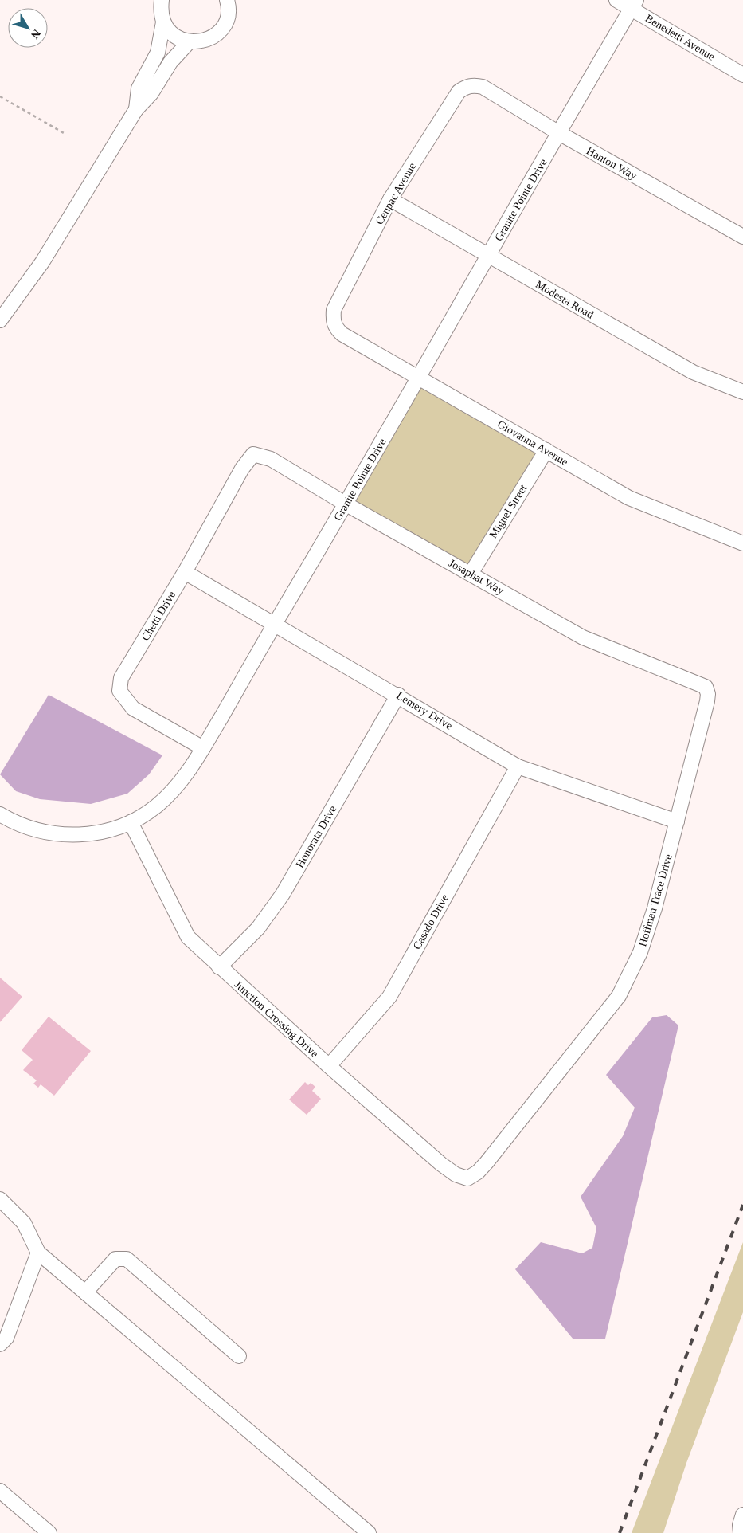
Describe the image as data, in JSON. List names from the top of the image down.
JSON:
{
  "streets": {
    "street": [
      "Benedetti Avenue",
      "Hanton Way",
      "Cenpac Avenue",
      "Granite Pointe Drive",
      "Modesta Road",
      "Giovanna Avenue",
      "Miguel Street",
      "Josaphat Way",
      "Chetti Drive",
      "Lemery Drive",
      "Honorata Drive",
      "Hoffman Trace Drive",
      "Casado Drive",
      "Junction Crossing Drive"
    ]
  },
  "crossings": [
    ["Benedetti Avenue", "Granite Pointe Drive"],
    ["Hanton Way", "Cenpac Avenue"],
    ["Hanton Way", "Granite Pointe Drive"],
    ["Cenpac Avenue", "Modesta Road"],
    ["Cenpac Avenue", "Giovanna Avenue"],
    ["Granite Pointe Drive", "Modesta Road"],
    ["Granite Pointe Drive", "Giovanna Avenue"],
    ["Granite Pointe Drive", "Josaphat Way"],
    ["Granite Pointe Drive", "Chetti Drive"],
    ["Granite Pointe Drive", "Lemery Drive"],
    ["Granite Pointe Drive", "Junction Crossing Drive"],
    ["Giovanna Avenue", "Miguel Street"],
    ["Miguel Street", "Josaphat Way"],
    ["Josaphat Way", "Chetti Drive"],
    ["Josaphat Way", "Hoffman Trace Drive"],
    ["Chetti Drive", "Lemery Drive"],
    ["Lemery Drive", "Honorata Drive"],
    ["Lemery Drive", "Hoffman Trace Drive"],
    ["Lemery Drive", "Casado Drive"],
    ["Honorata Drive", "Junction Crossing Drive"],
    ["Hoffman Trace Drive", "Junction Crossing Drive"],
    ["Casado Drive", "Junction Crossing Drive"]
  ],
  "north": "bottom right"
}
